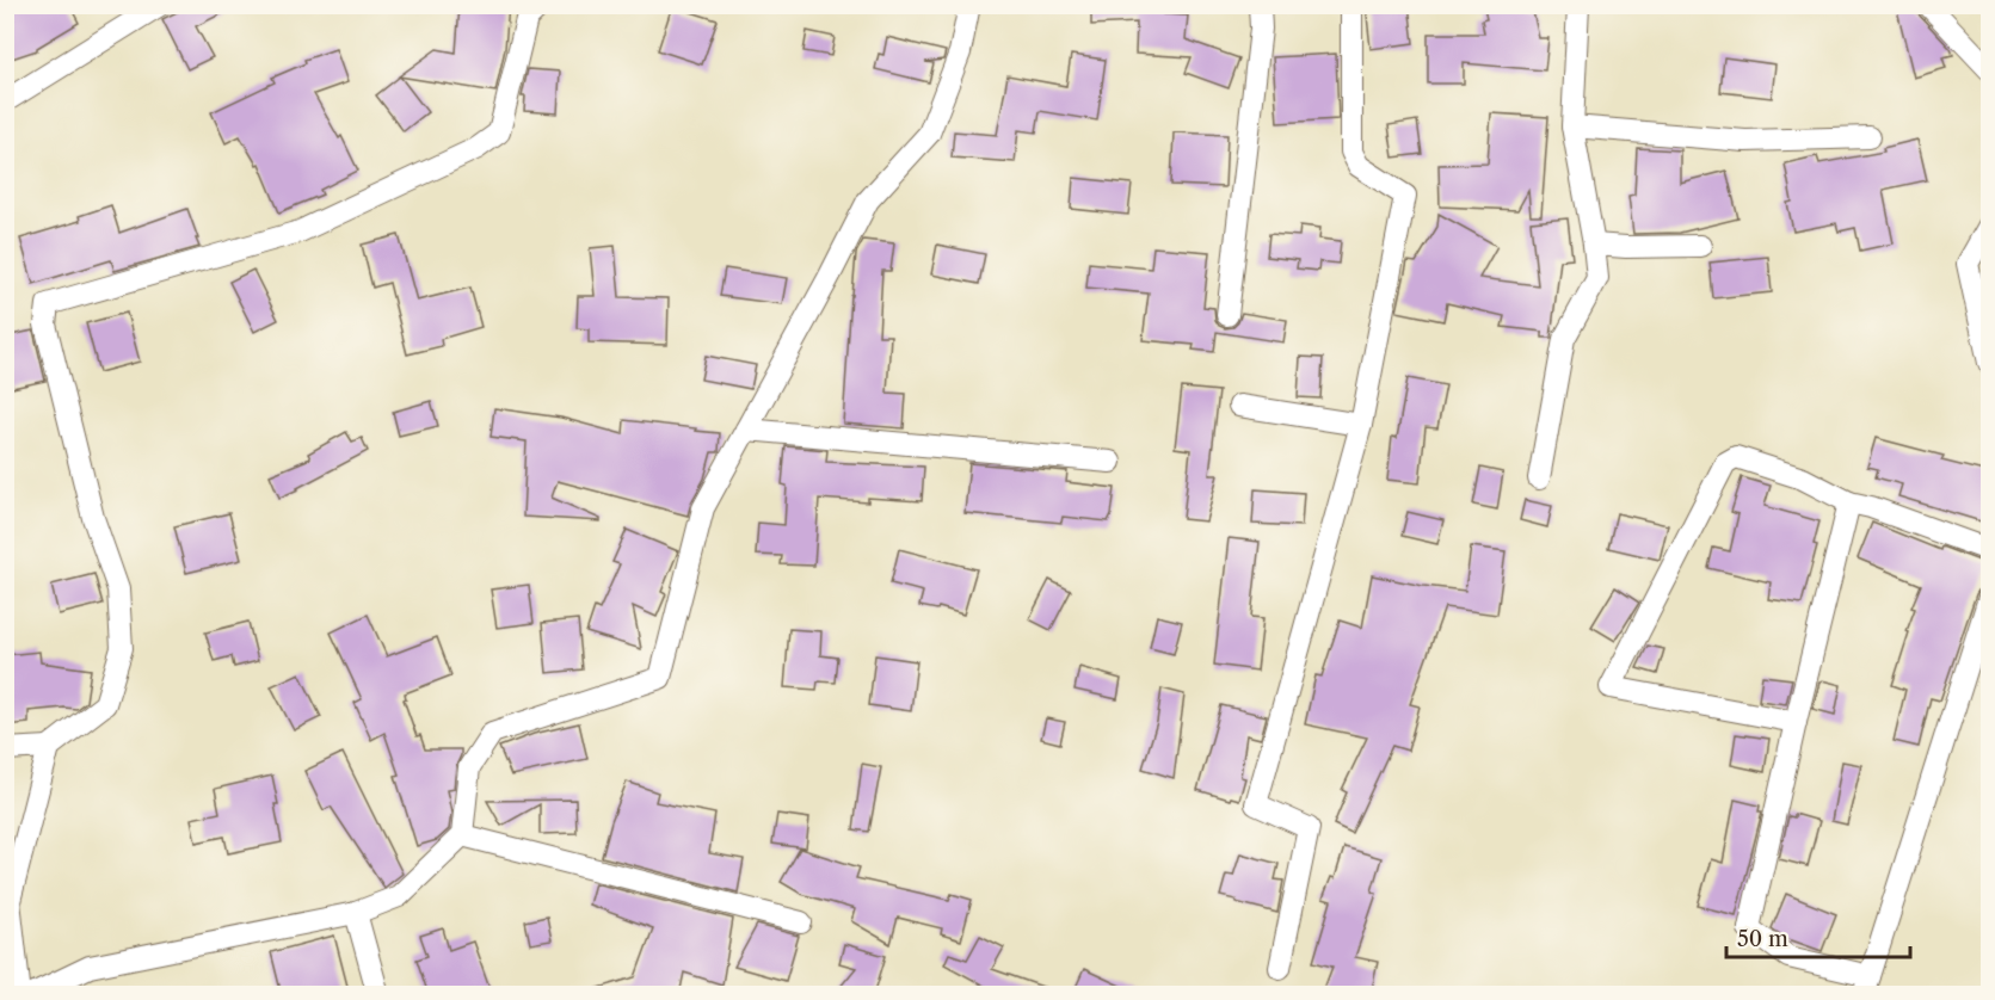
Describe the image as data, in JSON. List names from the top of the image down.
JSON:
{
  "scale_bar": "50 m"
}
